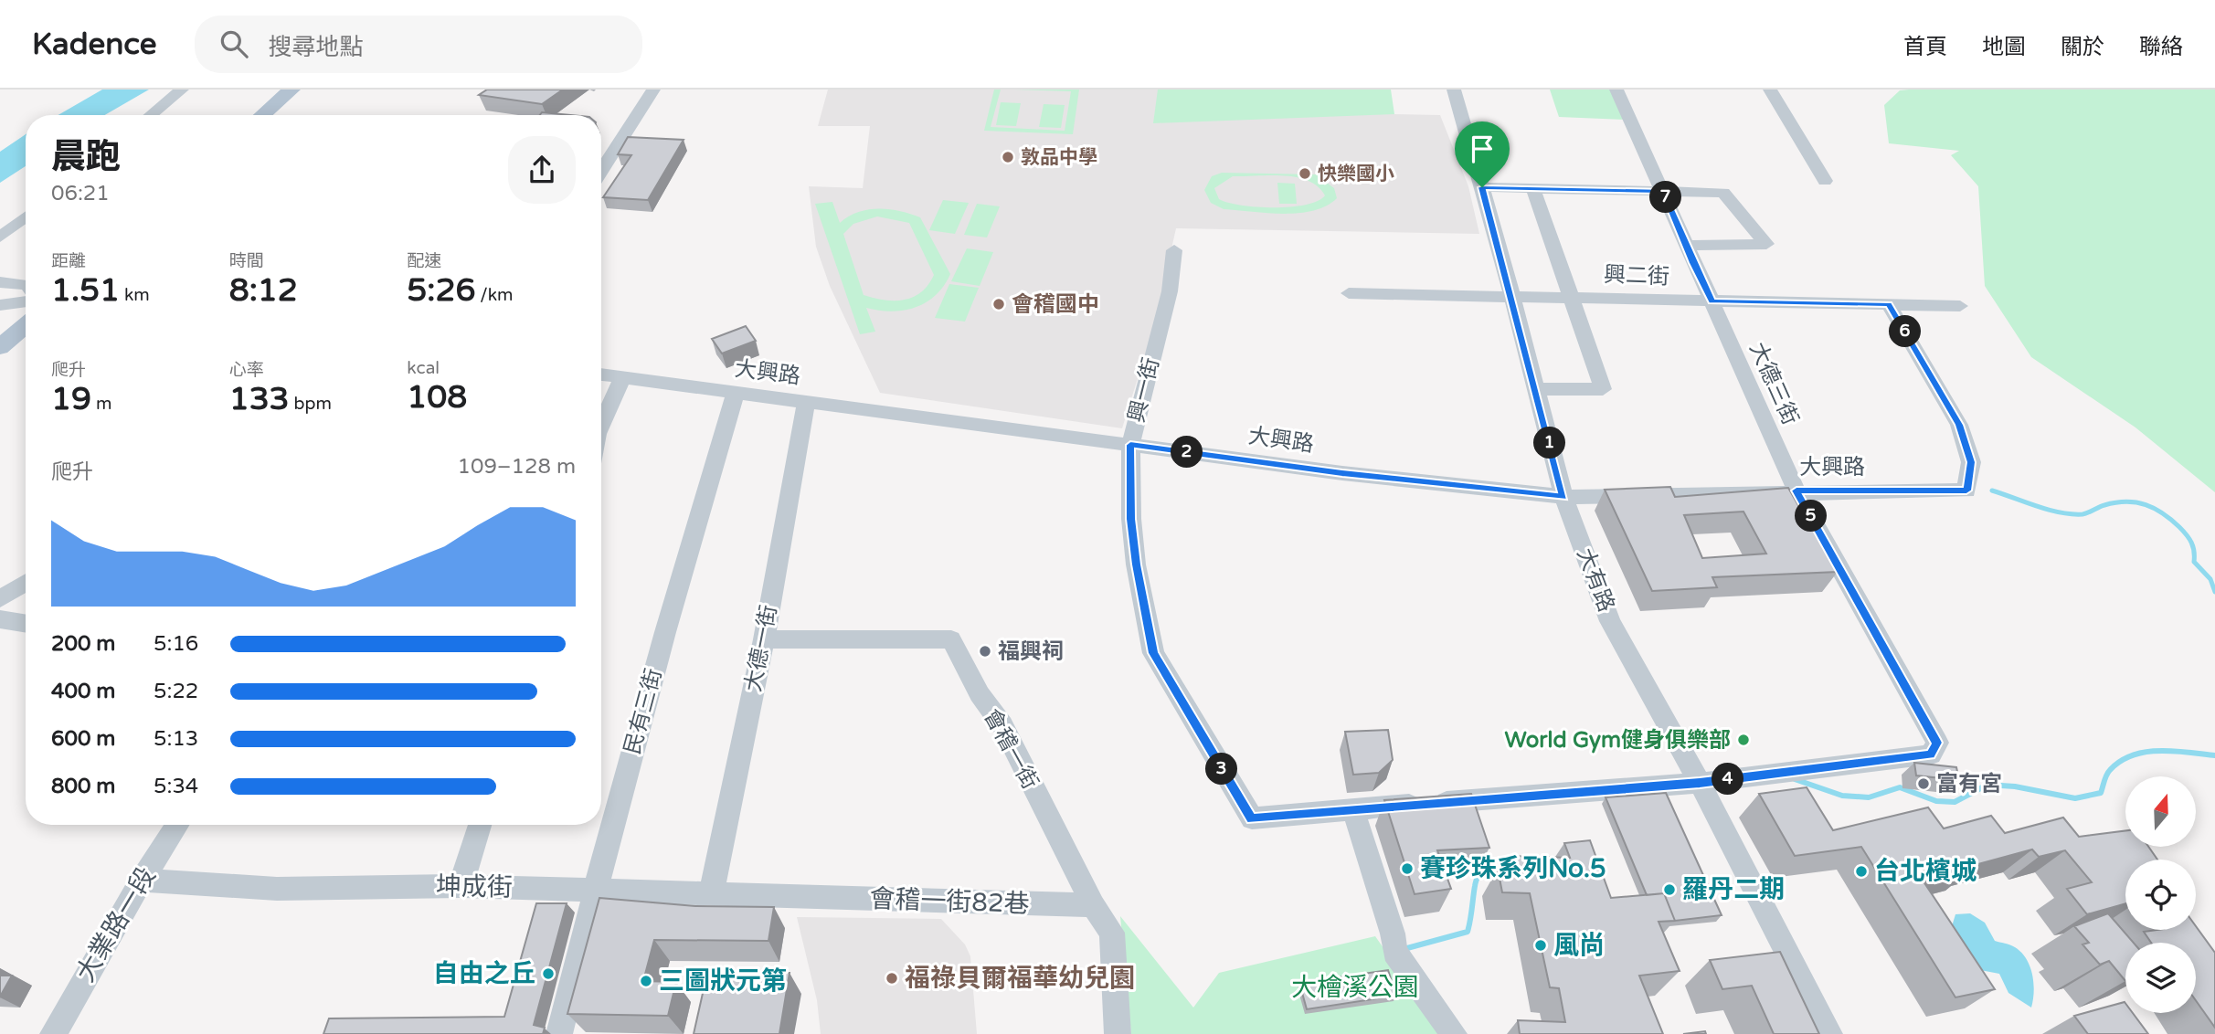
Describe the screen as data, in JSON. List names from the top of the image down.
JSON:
{
  "streets": {
    "street": [
      "興二街",
      "大興路",
      "大德三街",
      "興一街",
      "大有路",
      "大德一街",
      "民有三街",
      "會稽一街",
      "坤成街",
      "會稽一街82巷",
      "大業路一段"
    ]
  },
  "crossings": [
    ["興二街", "大興路"],
    ["興二街", "大德三街"],
    ["興二街", "大有路"],
    ["大興路", "大德三街"],
    ["大興路", "興一街"],
    ["大興路", "大有路"],
    ["大興路", "大德一街"],
    ["大興路", "民有三街"],
    ["大德三街", "興一街"],
    ["興一街", "大有路"],
    ["大德一街", "會稽一街"],
    ["大德一街", "坤成街"],
    ["民有三街", "坤成街"],
    ["會稽一街", "會稽一街82巷"],
    ["坤成街", "會稽一街82巷"],
    ["坤成街", "大業路一段"]
  ],
  "parks": ["大檜溪公園"],
  "places": [
    "敦品中學",
    "快樂國小",
    "會稽國中",
    "福興祠",
    "World Gym健身俱樂部",
    "富有宮",
    "賽珍珠系列No.5",
    "台北檳城",
    "羅丹二期",
    "風尚",
    "自由之丘",
    "福祿貝爾福華幼兒園",
    "三圖狀元第"
  ],
  "north": "top",
  "page": {
    "header": "Kadence",
    "search": "搜尋地點",
    "nav": [
      "首頁",
      "地圖",
      "關於",
      "聯絡"
    ],
    "heading": ["晨跑", "06:21"],
    "pins": [
      "7",
      "6",
      "1",
      "2",
      "5",
      "3",
      "4"
    ],
    "stats": [
      ["距離", "1.51 km"],
      ["時間", "8:12"],
      ["配速", "5:26 /km"],
      ["爬升", "19 m"],
      ["心率", "133 bpm"],
      ["kcal", "108"]
    ],
    "chart": ["爬升", "109–128 m"],
    "list": [
      {
        "name": "200 m",
        "note": "5:16"
      },
      {
        "name": "400 m",
        "note": "5:22"
      },
      {
        "name": "600 m",
        "note": "5:13"
      },
      {
        "name": "800 m",
        "note": "5:34"
      }
    ]
  }
}
